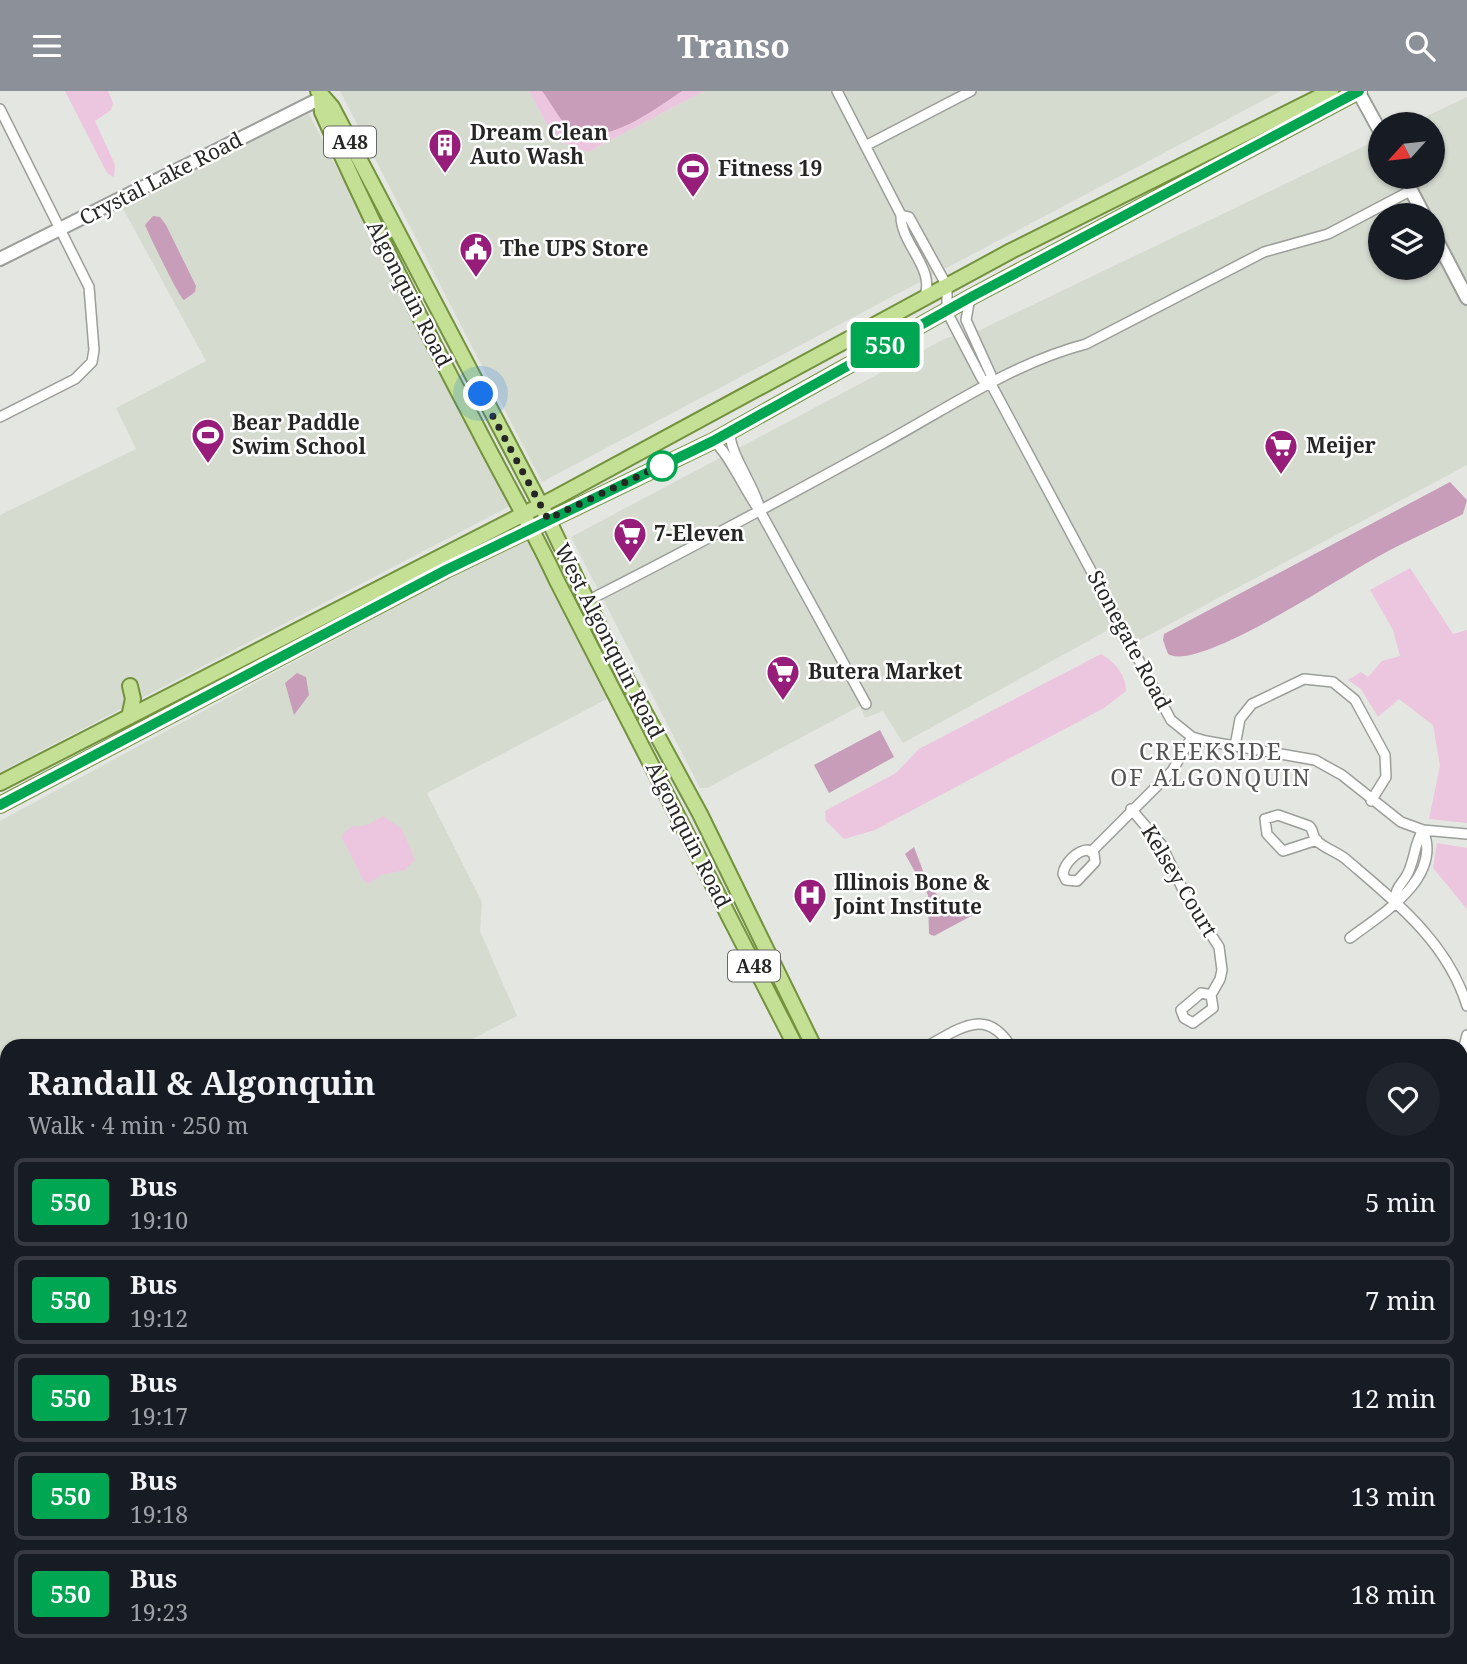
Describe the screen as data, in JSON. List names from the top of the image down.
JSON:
{
  "streets": {
    "main road": ["A48", "Algonquin Road", "West Algonquin Road"],
    "street": ["Crystal Lake Road", "Stonegate Road", "Kelsey Court"]
  },
  "crossings": [
    ["Crystal Lake Road", "Algonquin Road"],
    ["Crystal Lake Road", "West Algonquin Road"],
    ["Algonquin Road", "West Algonquin Road"]
  ],
  "districts": ["CREEKSIDE OF ALGONQUIN"],
  "places": {
    "building": ["Dream Clean Auto Wash"],
    "sports": ["Fitness 19", "Bear Paddle Swim School"],
    "public building": ["The UPS Store"],
    "supermarket": ["Meijer", "7-Eleven", "Butera Market"],
    "hospital": ["Illinois Bone & Joint Institute"]
  },
  "lines": ["bus line 550"],
  "north": "bottom left",
  "page": {
    "header": "Transo",
    "on_map": "550",
    "heading": ["Randall & Algonquin", "Walk · 4 min · 250 m"],
    "list": [
      {
        "mark": "550",
        "name": "Bus",
        "note": "19:10",
        "value": "5 min"
      },
      {
        "mark": "550",
        "name": "Bus",
        "note": "19:12",
        "value": "7 min"
      },
      {
        "mark": "550",
        "name": "Bus",
        "note": "19:17",
        "value": "12 min"
      },
      {
        "mark": "550",
        "name": "Bus",
        "note": "19:18",
        "value": "13 min"
      },
      {
        "mark": "550",
        "name": "Bus",
        "note": "19:23",
        "value": "18 min"
      }
    ]
  }
}
